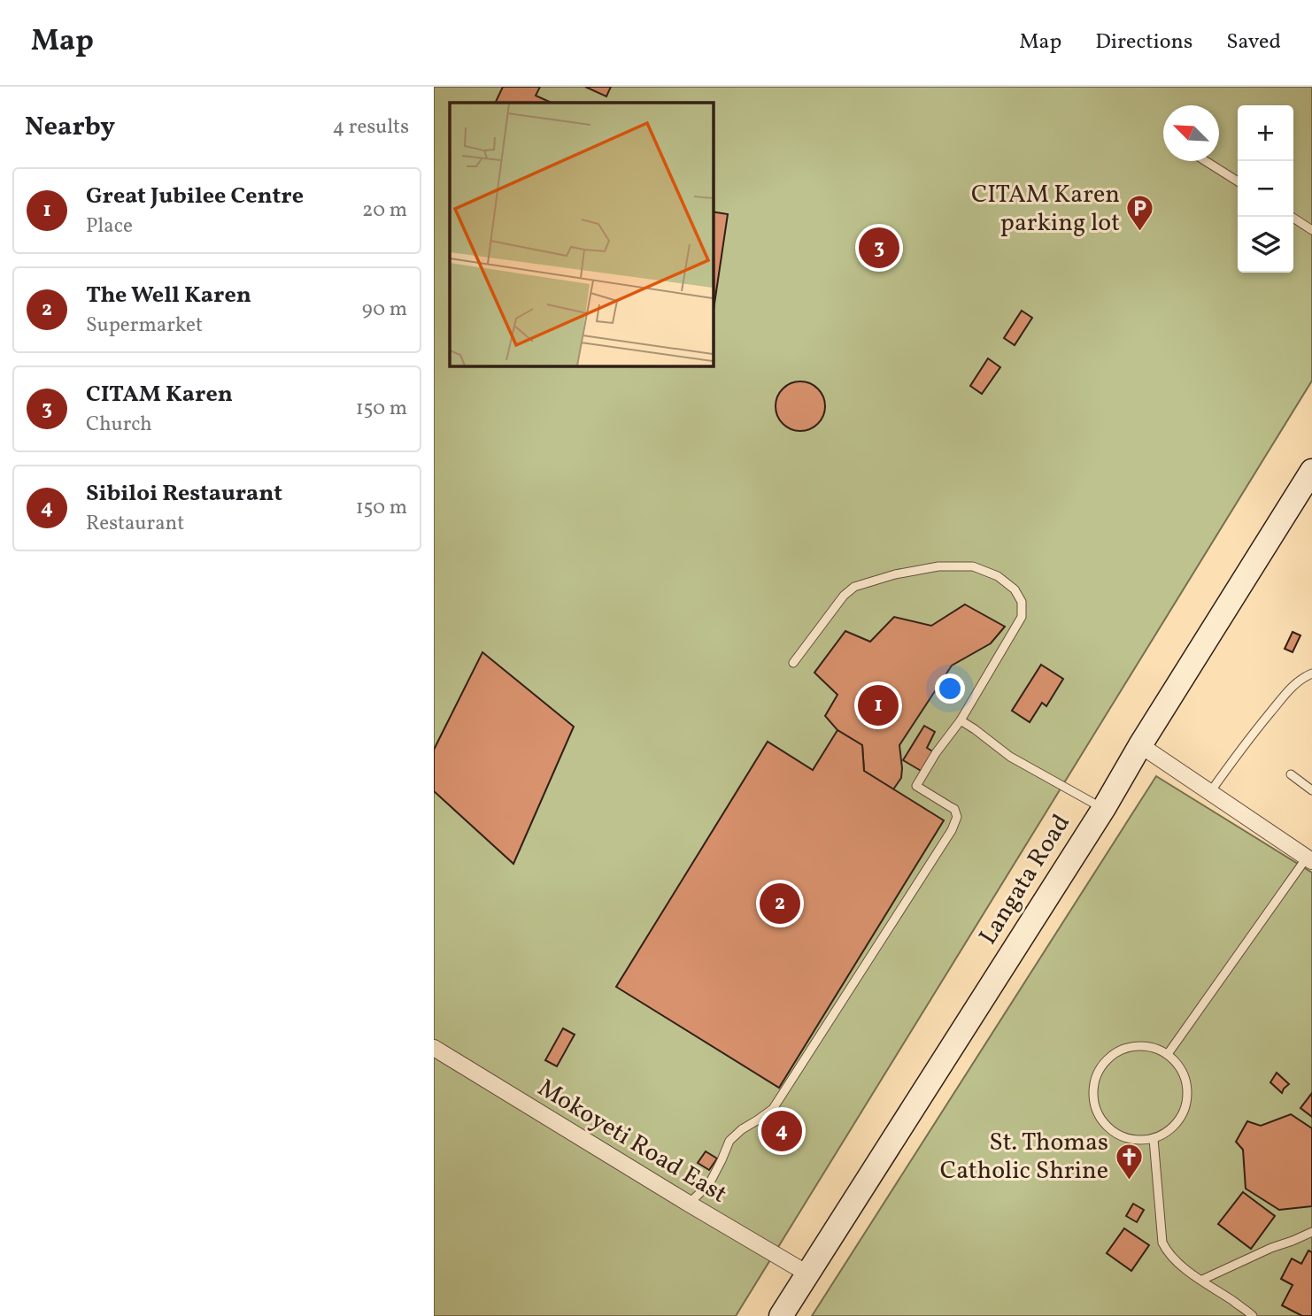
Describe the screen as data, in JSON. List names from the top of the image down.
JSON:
{
  "streets": {
    "main road": ["Langata Road"],
    "street": ["Mokoyeti Road East"]
  },
  "crossings": [
    ["Langata Road", "Mokoyeti Road East"]
  ],
  "places": {
    "parking": ["CITAM Karen parking lot"],
    "church": ["St. Thomas Catholic Shrine"]
  },
  "north": "top left",
  "page": {
    "header": "Map",
    "nav": ["Map", "Directions", "Saved"],
    "heading": ["Nearby", "4 results"],
    "map_buttons": ["+", "−"],
    "list": [
      {
        "mark": "1",
        "name": "Great Jubilee Centre",
        "note": "Place",
        "value": "20 m"
      },
      {
        "mark": "2",
        "name": "The Well Karen",
        "note": "Supermarket",
        "value": "90 m"
      },
      {
        "mark": "3",
        "name": "CITAM Karen",
        "note": "Church",
        "value": "150 m"
      },
      {
        "mark": "4",
        "name": "Sibiloi Restaurant",
        "note": "Restaurant",
        "value": "150 m"
      }
    ],
    "pins": [
      "3",
      "1",
      "2",
      "4"
    ]
  }
}
